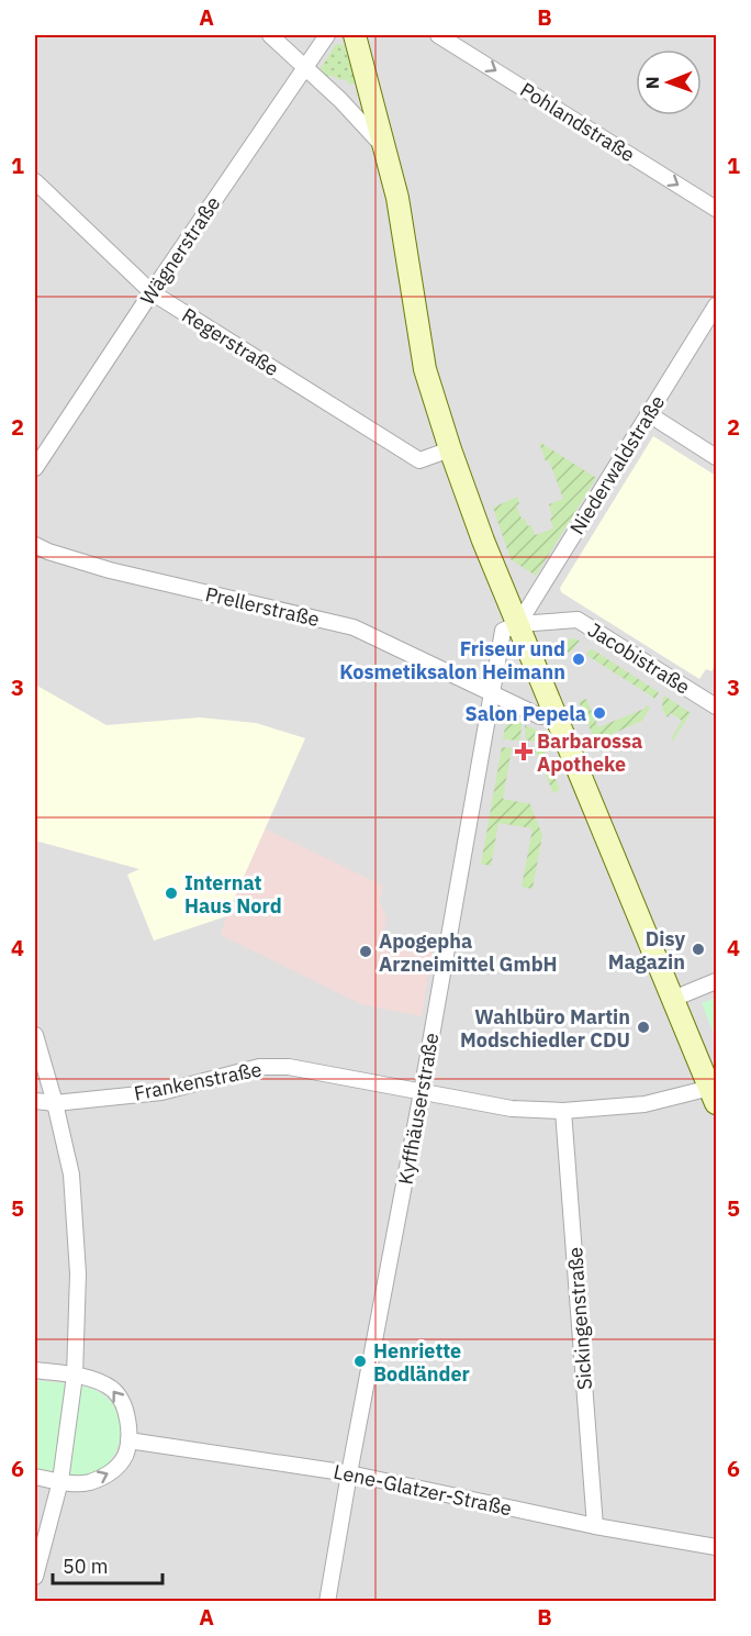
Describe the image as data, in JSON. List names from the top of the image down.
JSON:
{
  "streets": {
    "street": [
      "Pohlandstraße",
      "Wägnerstraße",
      "Regerstraße",
      "Niederwaldstraße",
      "Prellerstraße",
      "Jacobistraße",
      "Frankenstraße",
      "Kyffhäuserstraße",
      "Sickingenstraße",
      "Lene-Glatzer-Straße"
    ]
  },
  "crossings": [
    ["Wägnerstraße", "Regerstraße"],
    ["Niederwaldstraße", "Jacobistraße"],
    ["Niederwaldstraße", "Kyffhäuserstraße"],
    ["Prellerstraße", "Kyffhäuserstraße"],
    ["Jacobistraße", "Kyffhäuserstraße"],
    ["Frankenstraße", "Kyffhäuserstraße"],
    ["Frankenstraße", "Sickingenstraße"],
    ["Kyffhäuserstraße", "Lene-Glatzer-Straße"],
    ["Sickingenstraße", "Lene-Glatzer-Straße"]
  ],
  "one_way": ["Pohlandstraße"],
  "places": {
    "other": [
      "Friseur und Kosmetiksalon Heimann",
      "Salon Pepela",
      "Internat Haus Nord",
      "Disy Magazin",
      "Apogepha Arzneimittel GmbH",
      "Wahlbüro Martin Modschiedler CDU",
      "Henriette Bodländer"
    ],
    "health": ["Barbarossa Apotheke"]
  },
  "scale_bar": "50 m",
  "north": "left",
  "grid": {
    "columns": ["A", "B"],
    "rows": [
      "1",
      "2",
      "3",
      "4",
      "5",
      "6"
    ]
  }
}
